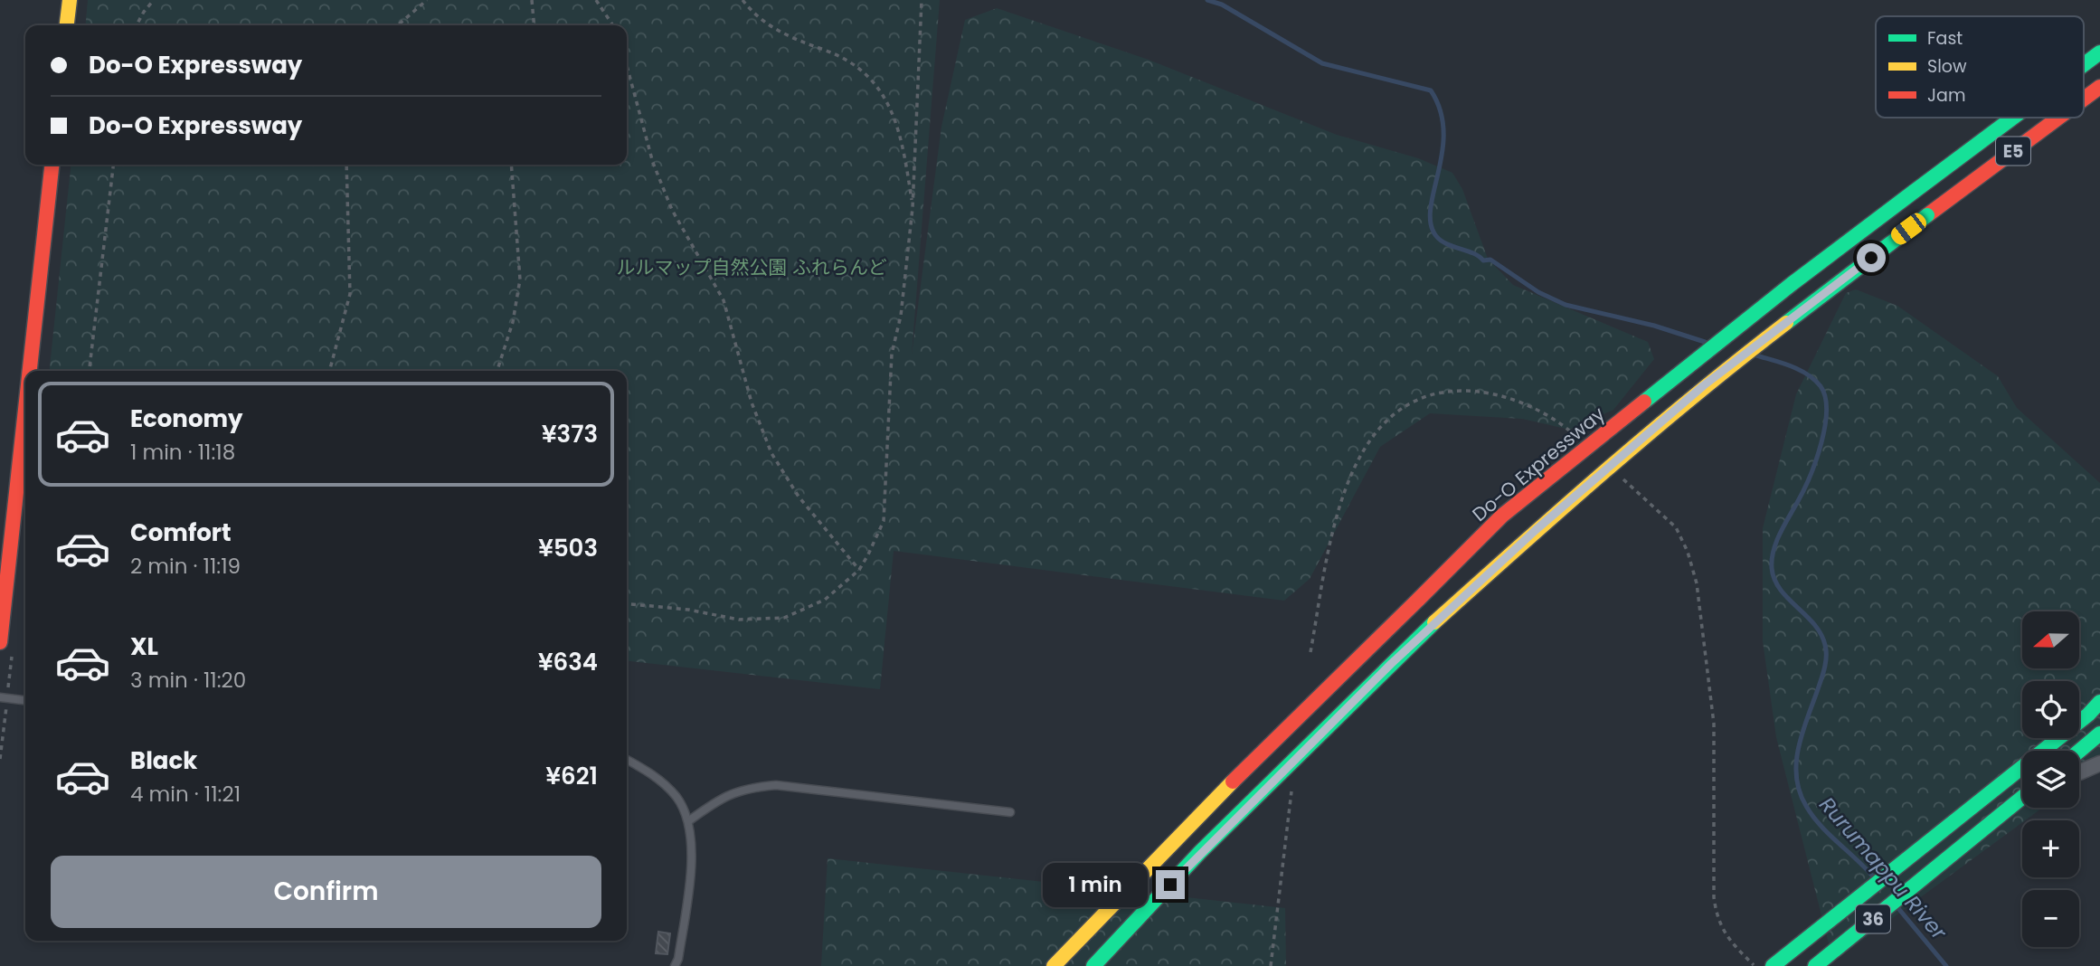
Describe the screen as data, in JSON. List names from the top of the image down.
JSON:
{
  "streets": {
    "main road": ["E5", "Do-O Expressway", "36"]
  },
  "water": ["Rurumappu River"],
  "parks": ["ルルマップ自然公園 ふれらんど"],
  "legend": ["Fast", "Slow", "Jam"],
  "north": "left",
  "page": {
    "banner": ["Do-O Expressway", "Do-O Expressway"],
    "list": [
      {
        "name": "Economy",
        "note": "1 min · 11:18",
        "value": "¥373"
      },
      {
        "name": "Comfort",
        "note": "2 min · 11:19",
        "value": "¥503"
      },
      {
        "name": "XL",
        "note": "3 min · 11:20",
        "value": "¥634"
      },
      {
        "name": "Black",
        "note": "4 min · 11:21",
        "value": "¥621"
      }
    ],
    "map_buttons": ["+", "−"],
    "buttons": "Confirm",
    "bubble": "1 min"
  }
}
